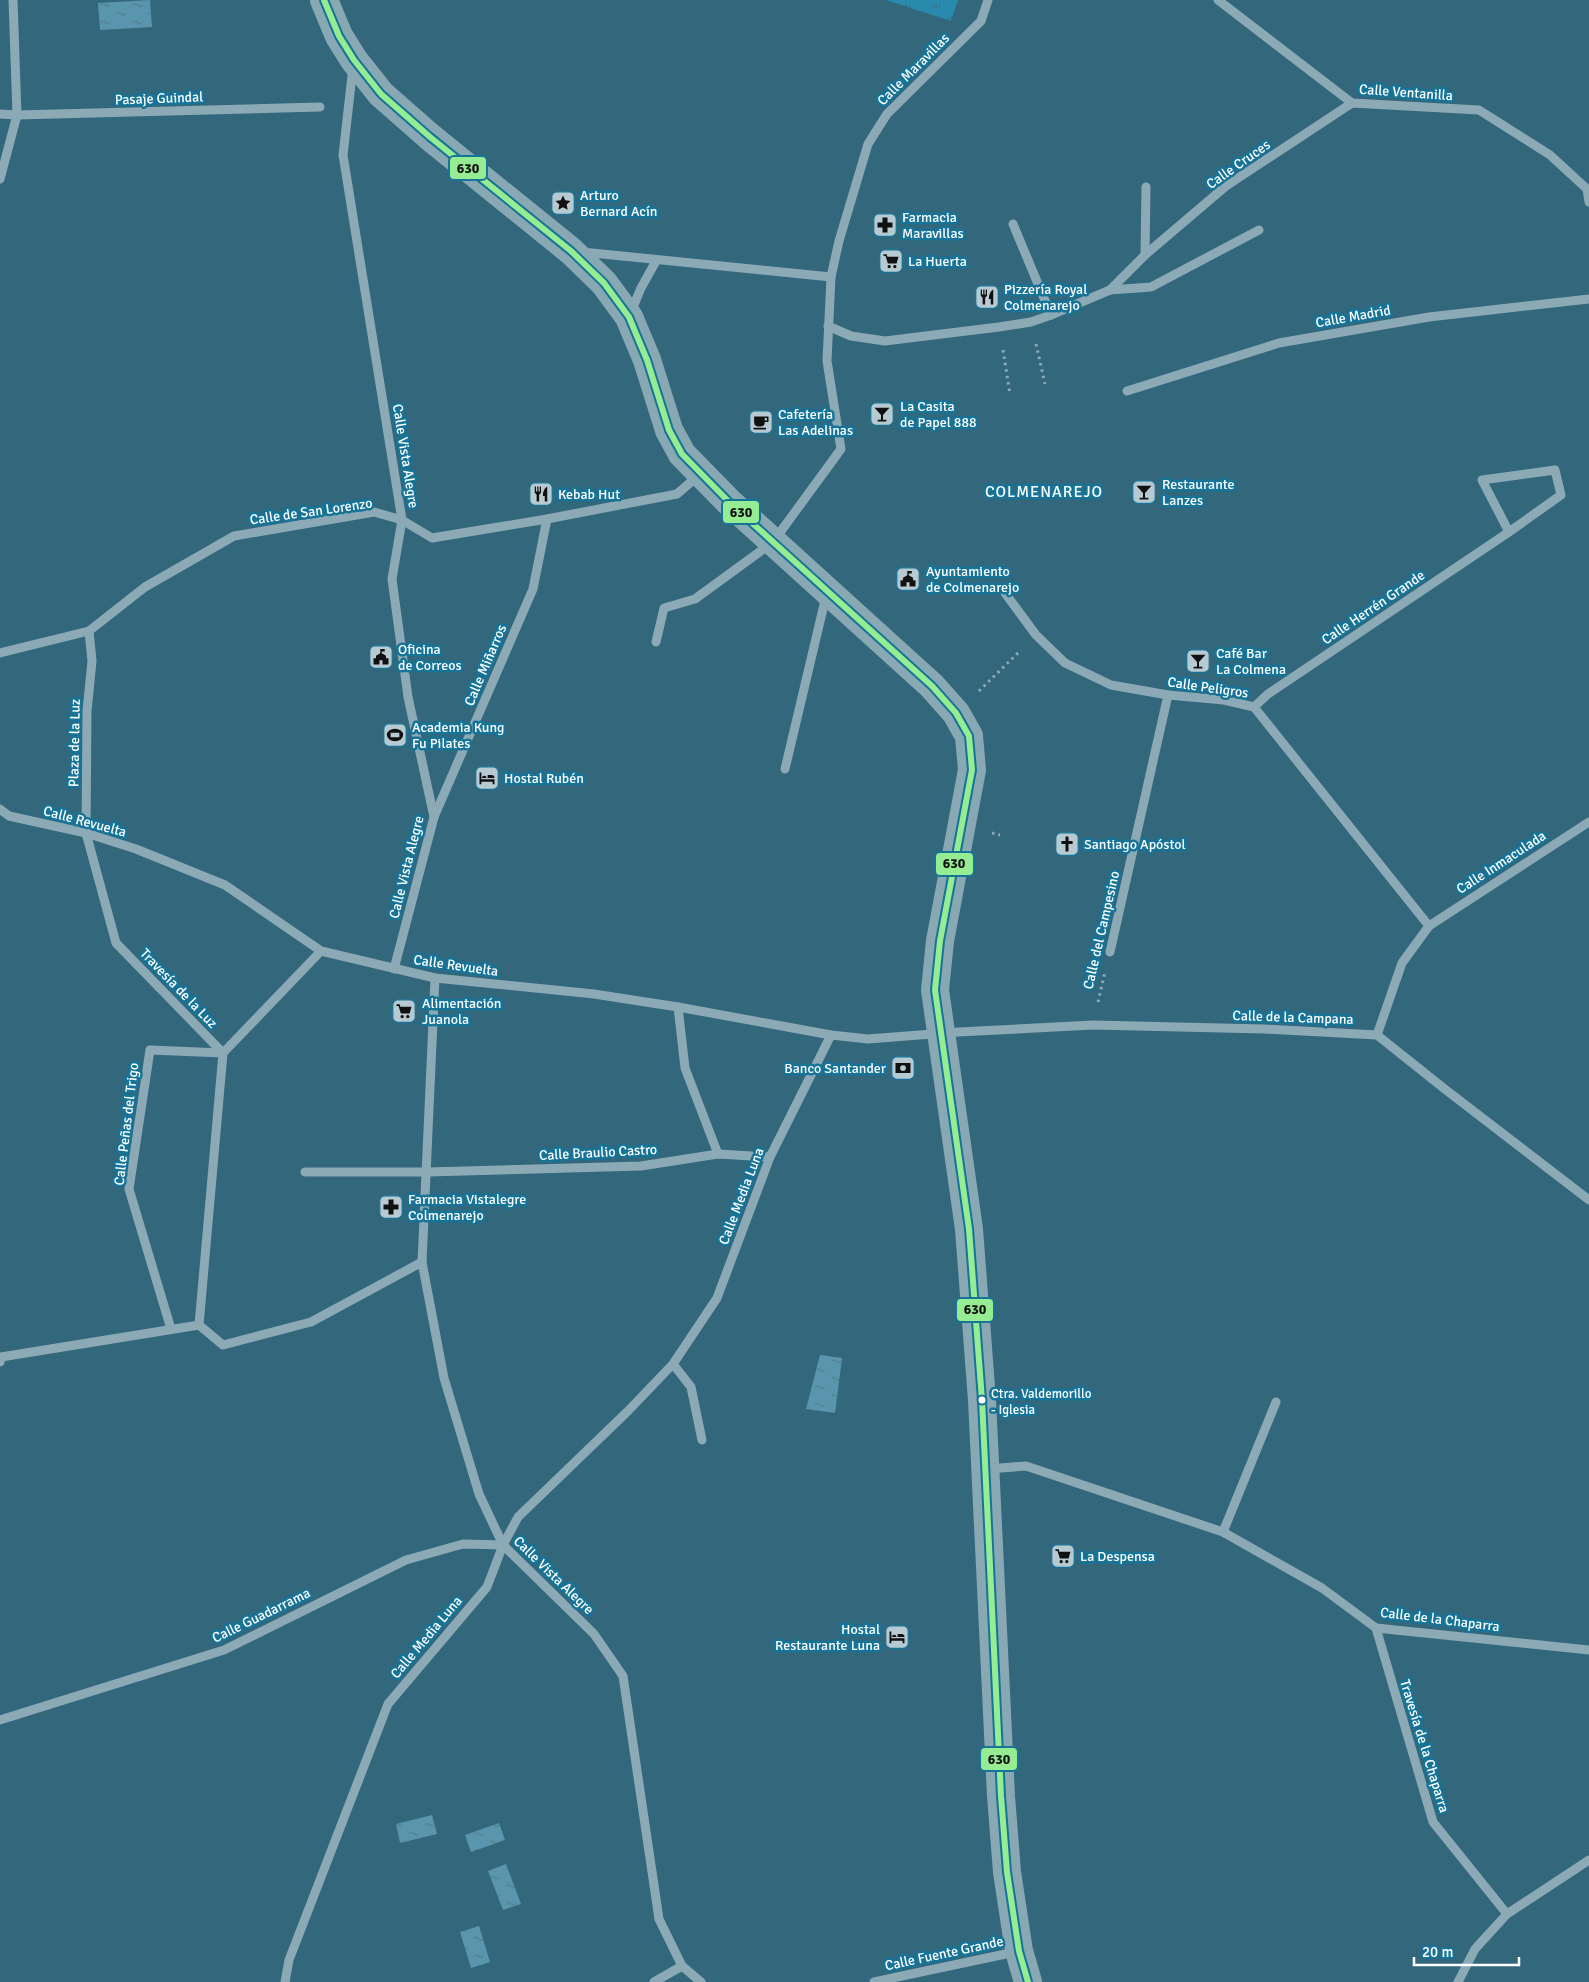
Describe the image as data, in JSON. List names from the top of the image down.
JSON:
{
  "streets": {
    "street": [
      "Calle Maravillas",
      "Calle Ventanilla",
      "Pasaje Guindal",
      "Calle Cruces",
      "Calle Madrid",
      "Calle Vista Alegre",
      "Calle de San Lorenzo",
      "Calle Herrén Grande",
      "Calle Miñarros",
      "Calle Peligros",
      "Plaza de la Luz",
      "Calle Revuelta",
      "Calle Inmaculada",
      "Calle del Campesino",
      "Travesía de la Luz",
      "Calle de la Campana",
      "Calle Peñas del Trigo",
      "Calle Braulio Castro",
      "Calle Media Luna",
      "Calle Guadarrama",
      "Calle de la Chaparra",
      "Travesía de la Chaparra",
      "Calle Fuente Grande"
    ]
  },
  "crossings": [
    ["Calle Maravillas", "Calle Cruces"],
    ["Calle Ventanilla", "Calle Cruces"],
    ["Calle Vista Alegre", "Calle de San Lorenzo"],
    ["Calle Vista Alegre", "Calle Miñarros"],
    ["Calle Vista Alegre", "Calle Revuelta"],
    ["Calle Vista Alegre", "Calle Braulio Castro"],
    ["Calle Vista Alegre", "Calle Media Luna"],
    ["Calle Vista Alegre", "Calle Guadarrama"],
    ["Calle de San Lorenzo", "Calle Miñarros"],
    ["Calle de San Lorenzo", "Plaza de la Luz"],
    ["Calle Herrén Grande", "Calle Peligros"],
    ["Calle Peligros", "Calle Inmaculada"],
    ["Calle Peligros", "Calle del Campesino"],
    ["Plaza de la Luz", "Calle Revuelta"],
    ["Plaza de la Luz", "Travesía de la Luz"],
    ["Calle Revuelta", "Calle de la Campana"],
    ["Calle Revuelta", "Calle Media Luna"],
    ["Calle del Campesino", "Calle de la Campana"],
    ["Travesía de la Luz", "Calle Peñas del Trigo"],
    ["Calle Braulio Castro", "Calle Media Luna"],
    ["Calle Media Luna", "Calle Guadarrama"],
    ["Calle de la Chaparra", "Travesía de la Chaparra"]
  ],
  "districts": ["COLMENAREJO"],
  "places": {
    "place": ["Arturo Bernard Acín"],
    "pharmacy": ["Farmacia Maravillas", "Farmacia Vistalegre Colmenarejo"],
    "supermarket": ["La Huerta", "Alimentación Juanola", "La Despensa"],
    "restaurant": ["Pizzería Royal Colmenarejo", "Kebab Hut"],
    "bar": ["La Casita de Papel 888", "Restaurante Lanzes", "Café Bar La Colmena"],
    "cafe": ["Cafetería Las Adelinas"],
    "public building": ["Ayuntamiento de Colmenarejo", "Oficina de Correos"],
    "sports": ["Academia Kung Fu Pilates"],
    "hotel": ["Hostal Rubén", "Hostal Restaurante Luna"],
    "church": ["Santiago Apóstol"],
    "bank": ["Banco Santander"],
    "other": ["Ctra. Valdemorillo - Iglesia"]
  },
  "lines": ["transit line 630"],
  "scale_bar": "20 m"
}
